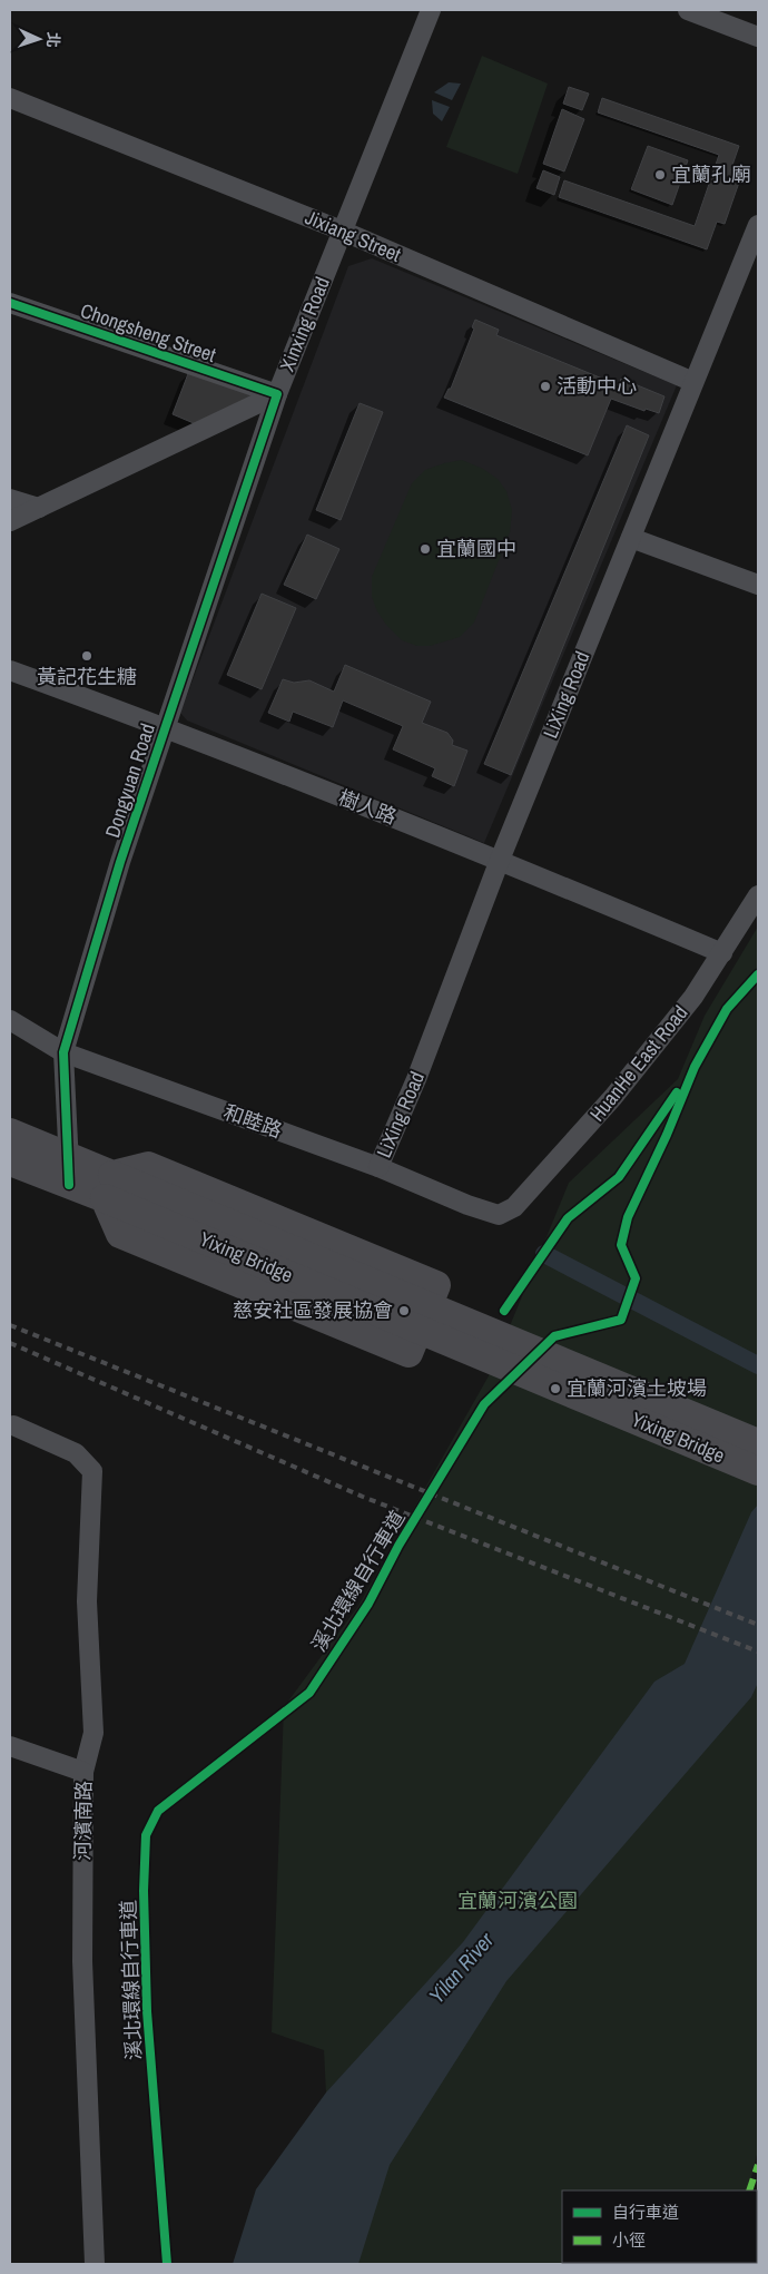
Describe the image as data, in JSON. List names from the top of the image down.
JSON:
{
  "streets": {
    "street": [
      "Jixiang Street",
      "Xinxing Road",
      "Chongsheng Street",
      "LiXing Road",
      "Dongyuan Road",
      "樹人路",
      "HuanHe East Road",
      "和睦路",
      "Yixing Bridge",
      "河濱南路"
    ],
    "cycle path": ["溪北環線自行車道"]
  },
  "crossings": [
    ["Jixiang Street", "Xinxing Road"],
    ["Jixiang Street", "LiXing Road"],
    ["Xinxing Road", "Chongsheng Street"],
    ["Xinxing Road", "Dongyuan Road"],
    ["Chongsheng Street", "Dongyuan Road"],
    ["LiXing Road", "樹人路"],
    ["LiXing Road", "和睦路"],
    ["Dongyuan Road", "樹人路"],
    ["Dongyuan Road", "和睦路"],
    ["樹人路", "HuanHe East Road"],
    ["HuanHe East Road", "和睦路"]
  ],
  "water": ["Yilan River"],
  "parks": ["宜蘭河濱公園"],
  "places": [
    "宜蘭孔廟",
    "活動中心",
    "宜蘭國中",
    "黃記花生糖",
    "慈安社區發展協會",
    "宜蘭河濱土坡場"
  ],
  "legend": ["自行車道", "小徑"],
  "north": "right"
}
